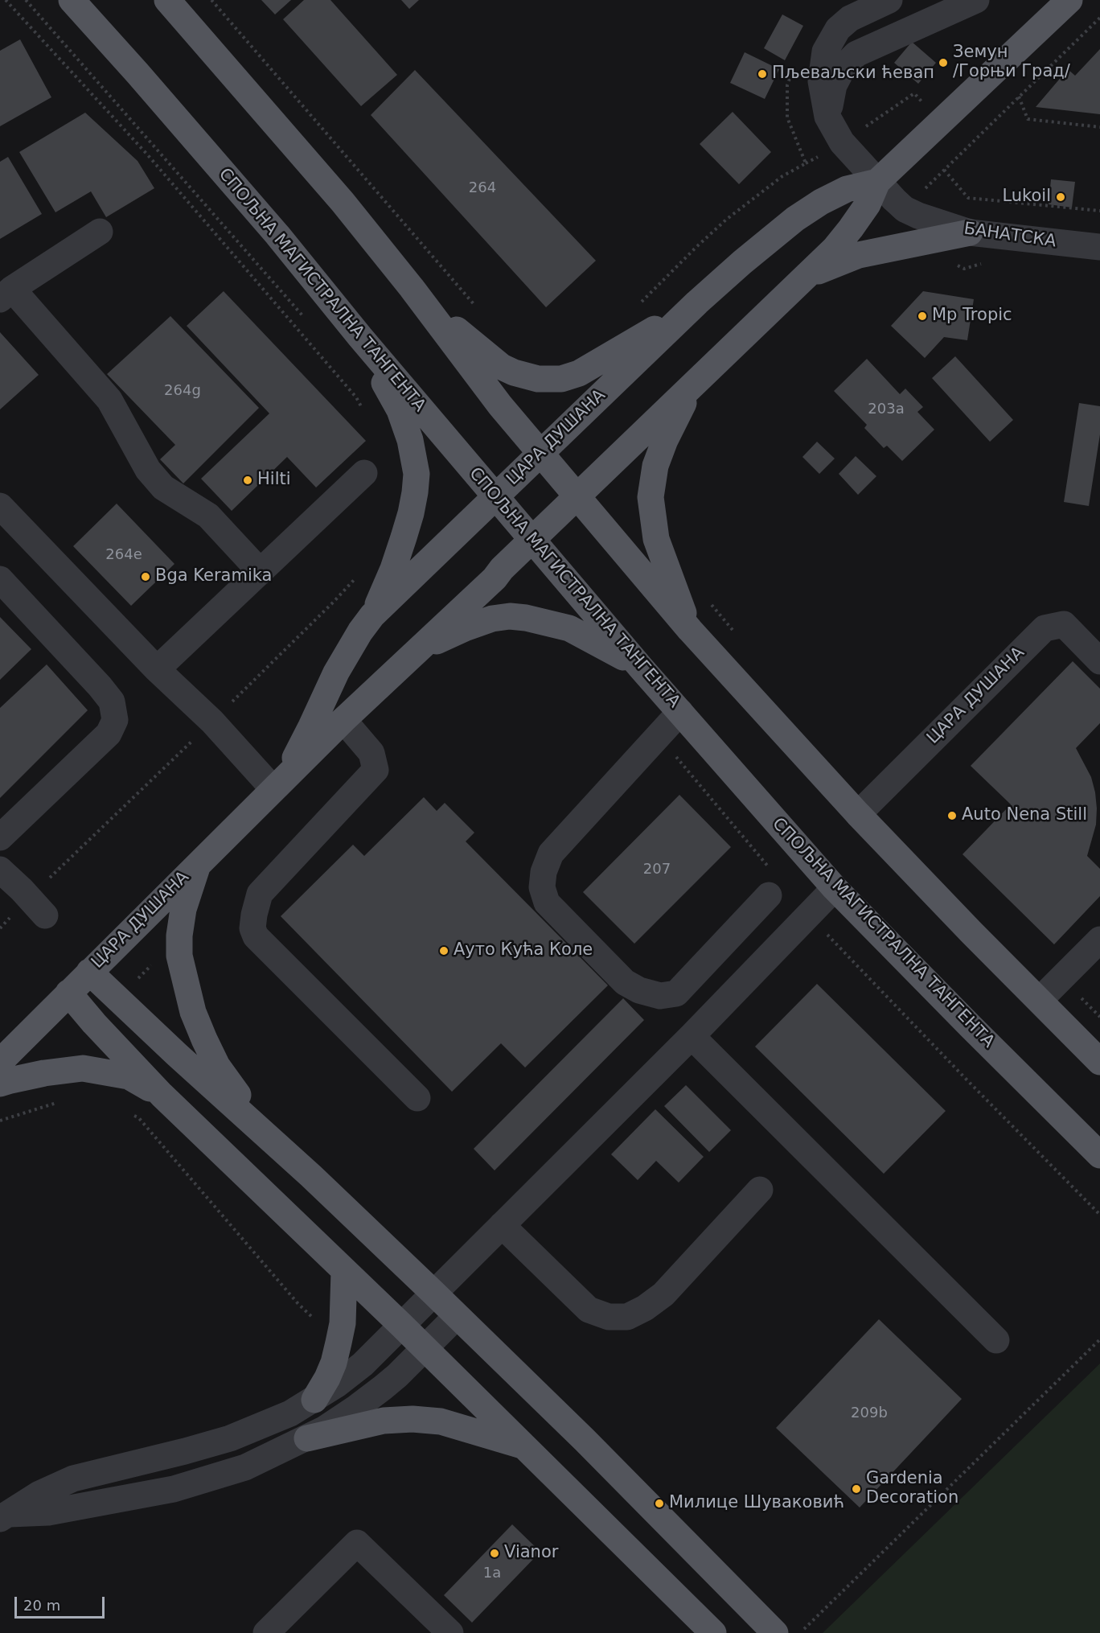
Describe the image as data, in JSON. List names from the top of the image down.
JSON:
{
  "streets": {
    "main road": ["СПОЉНА МАГИСТРАЛНА ТАНГЕНТА", "ЦАРА ДУШАНА"],
    "street": ["БАНАТСКА"]
  },
  "crossings": [
    ["БАНАТСКА", "ЦАРА ДУШАНА"],
    ["СПОЉНА МАГИСТРАЛНА ТАНГЕНТА", "ЦАРА ДУШАНА"]
  ],
  "places": [
    "Земун /Горњи Град/",
    "Пљеваљски ћевап",
    "Lukoil",
    "Mp Tropic",
    "Hilti",
    "Bga Keramika",
    "Auto Nena Still",
    "Ауто Кућа Коле",
    "Gardenia Decoration",
    "Милице Шуваковић",
    "Vianor"
  ],
  "house_numbers": [
    "264",
    "264g",
    "203a",
    "264e",
    "207",
    "209b",
    "1a"
  ],
  "scale_bar": "20 m"
}
